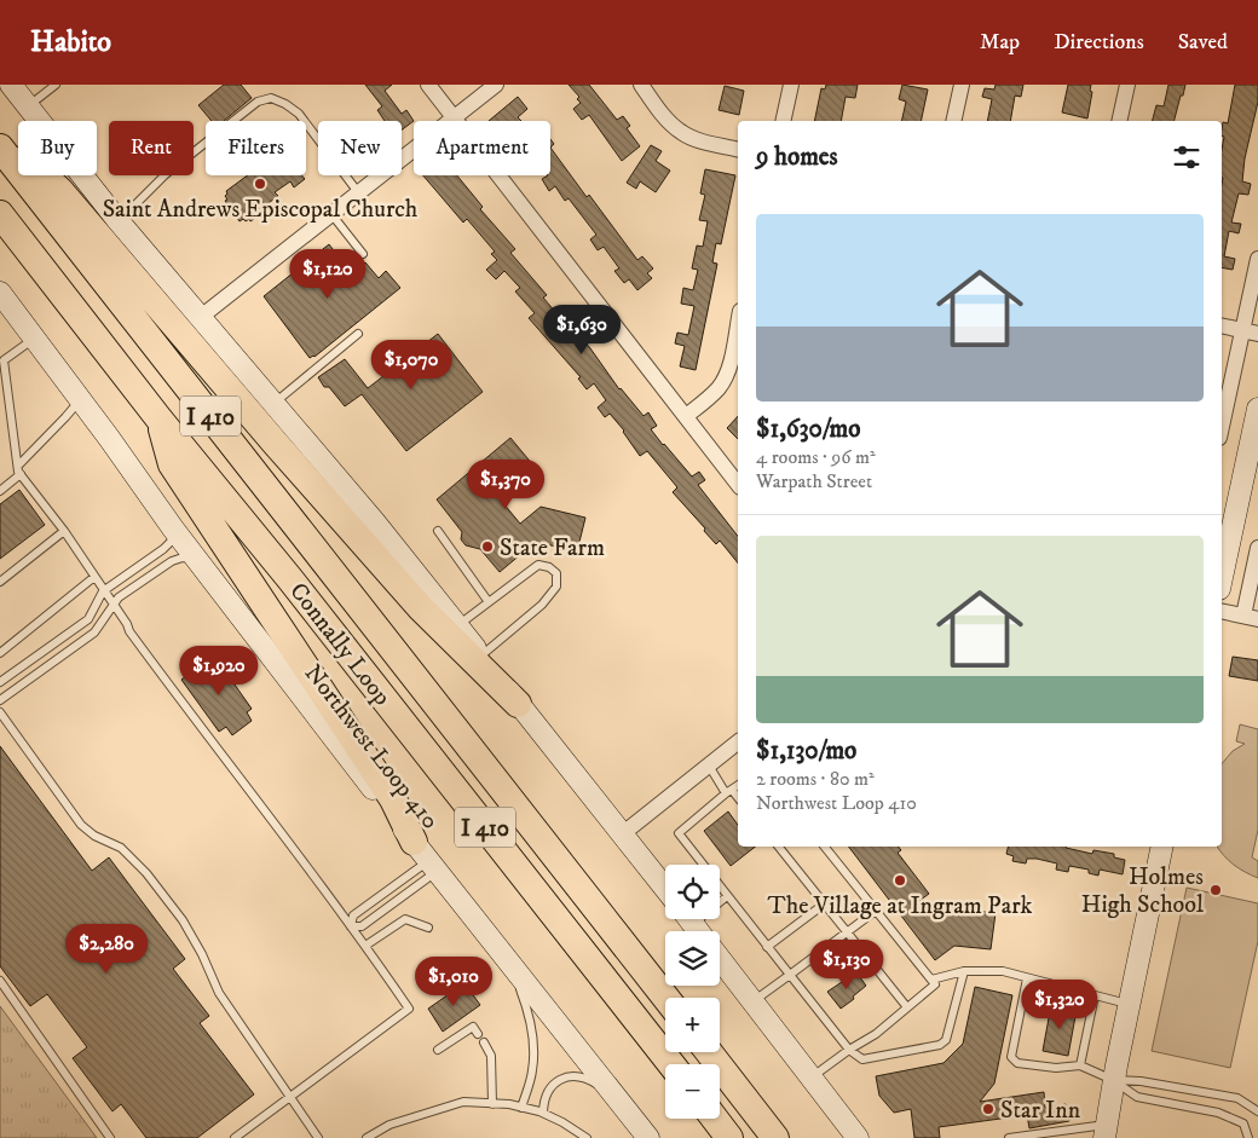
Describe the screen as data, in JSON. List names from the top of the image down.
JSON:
{
  "streets": {
    "highway": ["I 410", "Connally Loop"],
    "main road": ["Northwest Loop 410"]
  },
  "places": [
    "Saint Andrews Episcopal Church",
    "State Farm",
    "The Village at Ingram Park",
    "Holmes High School",
    "Star Inn"
  ],
  "page": {
    "header": "Habito",
    "nav": ["Map", "Directions", "Saved"],
    "chip": [
      "Buy",
      "Rent",
      "Filters",
      "New",
      "Apartment"
    ],
    "heading": "9 homes",
    "list": [
      {
        "name": "$1,630/mo",
        "note": "4 rooms · 96 m² · Warpath Street"
      },
      {
        "name": "$1,130/mo",
        "note": "2 rooms · 80 m² · Northwest Loop 410"
      }
    ],
    "price": [
      "$1,120",
      "$1,630",
      "$1,070",
      "$1,370",
      "$1,920",
      "$2,280",
      "$1,130",
      "$1,010",
      "$1,320"
    ],
    "map_buttons": ["+", "−"]
  }
}
